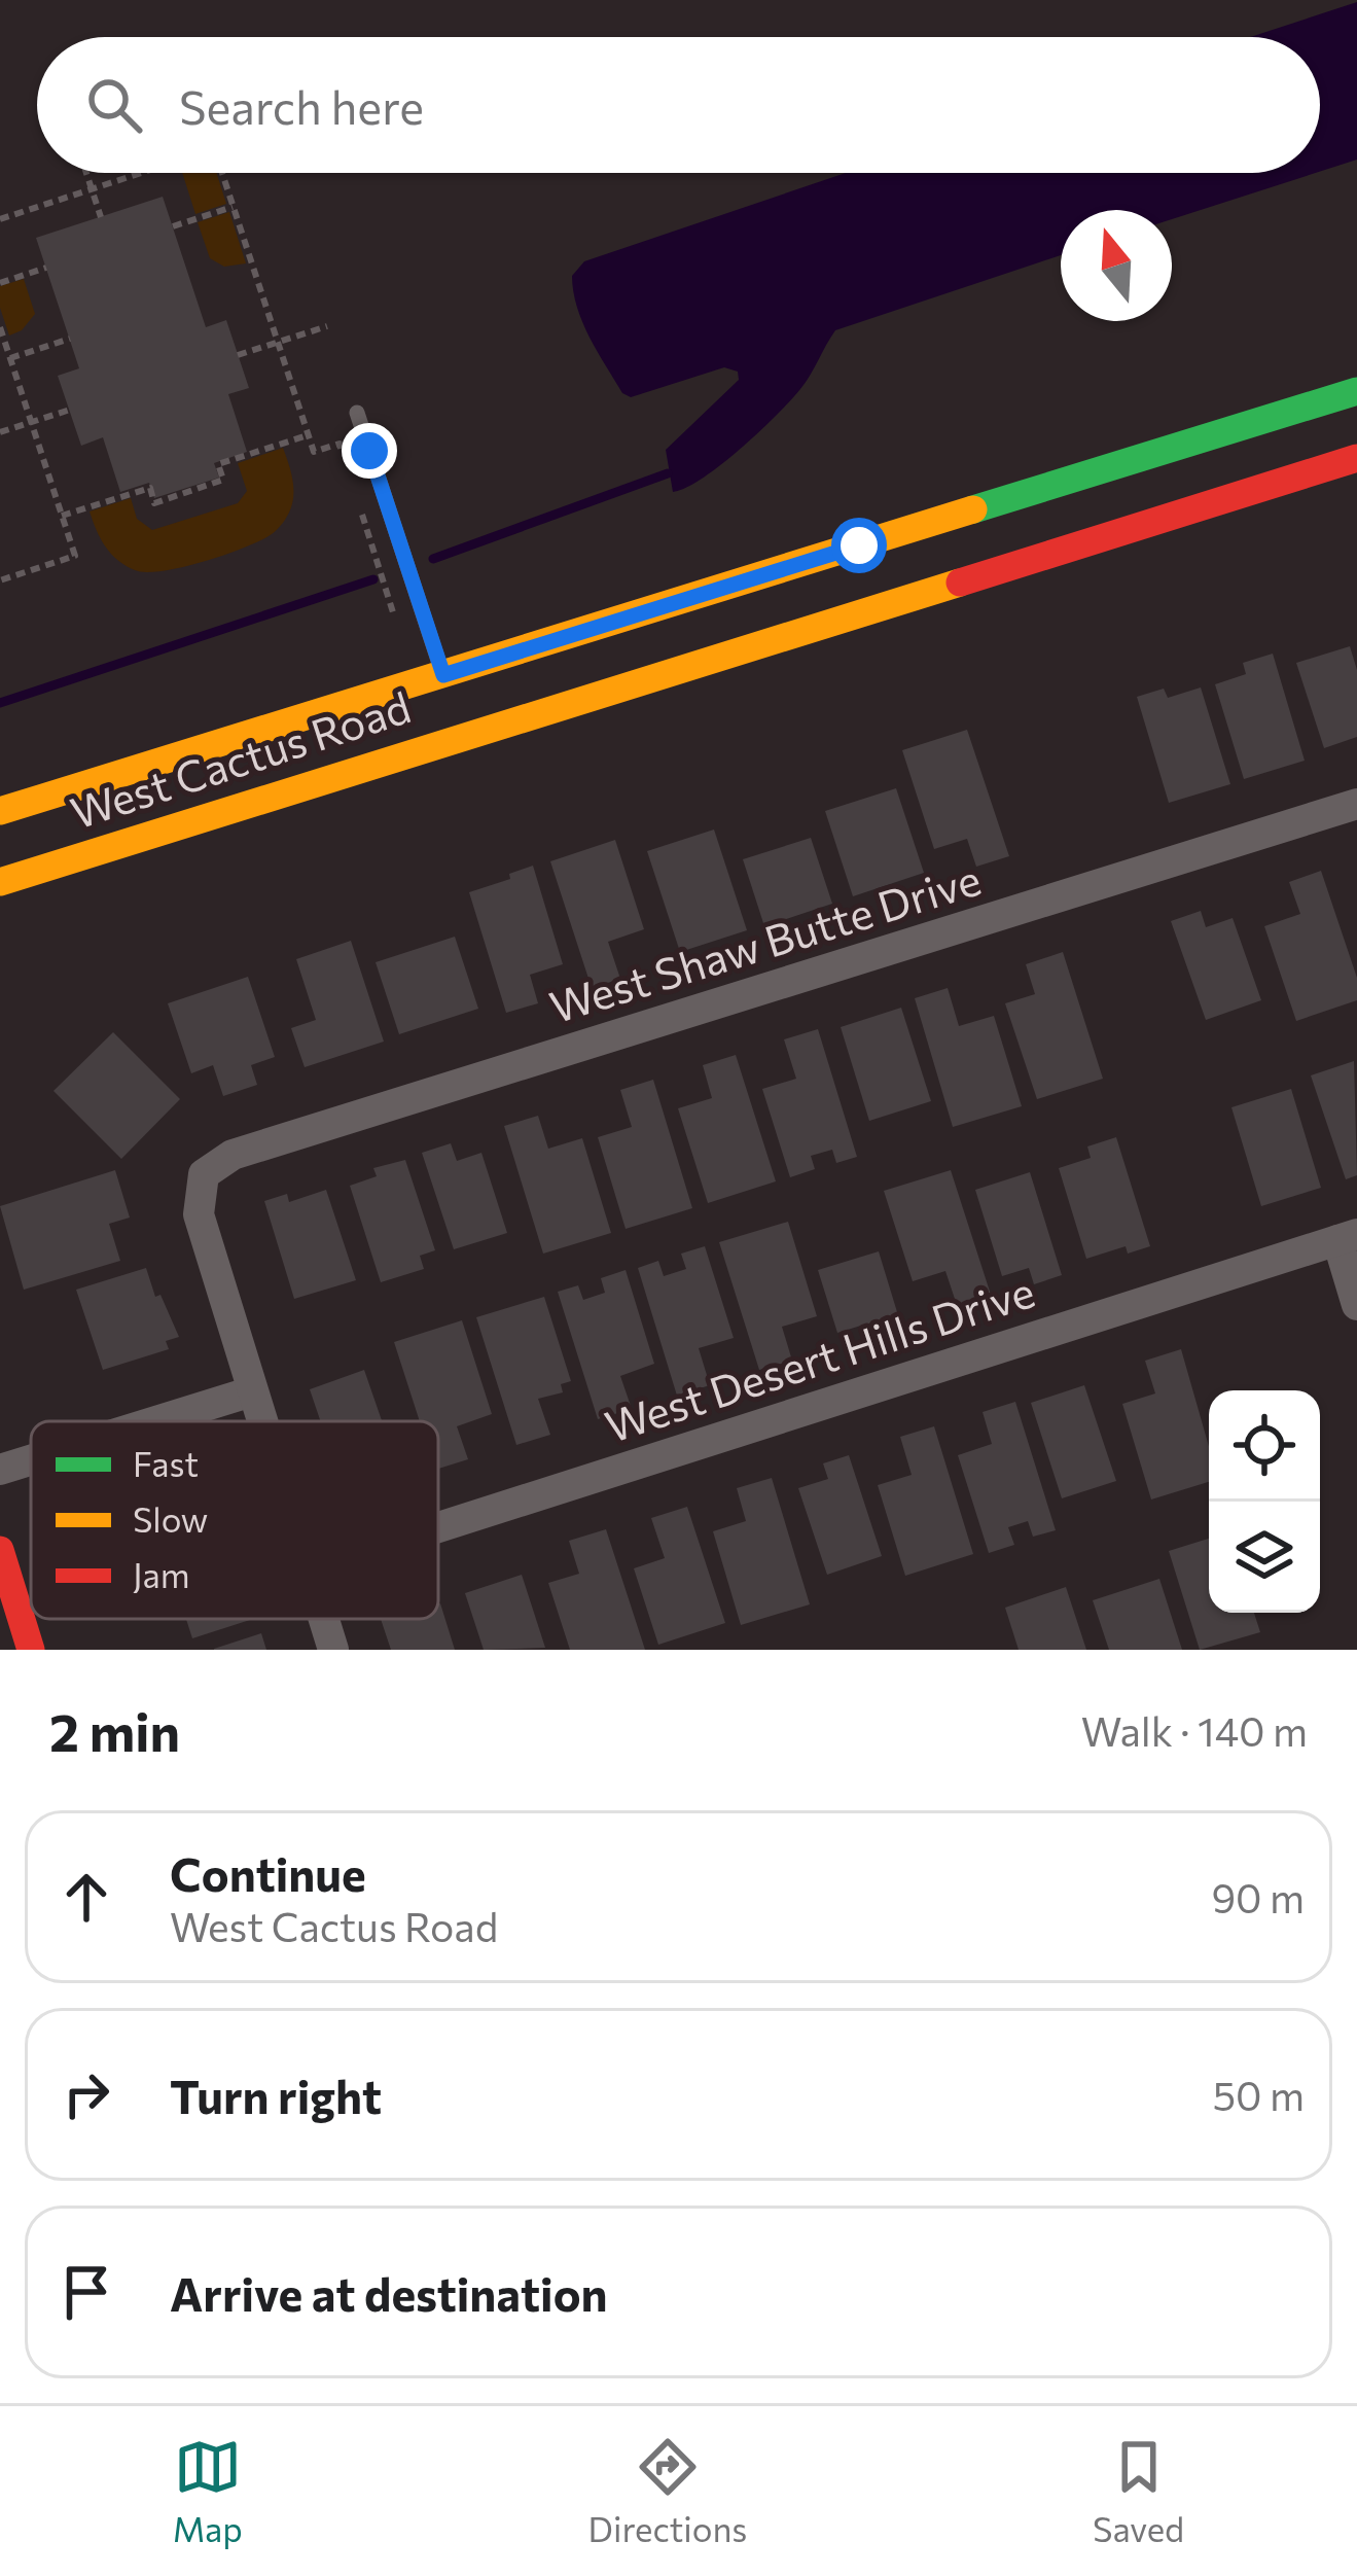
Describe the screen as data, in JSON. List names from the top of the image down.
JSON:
{
  "streets": {
    "main road": ["West Cactus Road"],
    "street": ["West Shaw Butte Drive", "West Desert Hills Drive"]
  },
  "legend": ["Fast", "Slow", "Jam"],
  "north": "top",
  "page": {
    "search": "Search here",
    "heading": ["2 min", "Walk · 140 m"],
    "list": [
      ["Continue", "West Cactus Road", "90 m"],
      ["Turn right", "50 m"],
      "Arrive at destination"
    ],
    "nav": ["Map", "Directions", "Saved"]
  }
}
